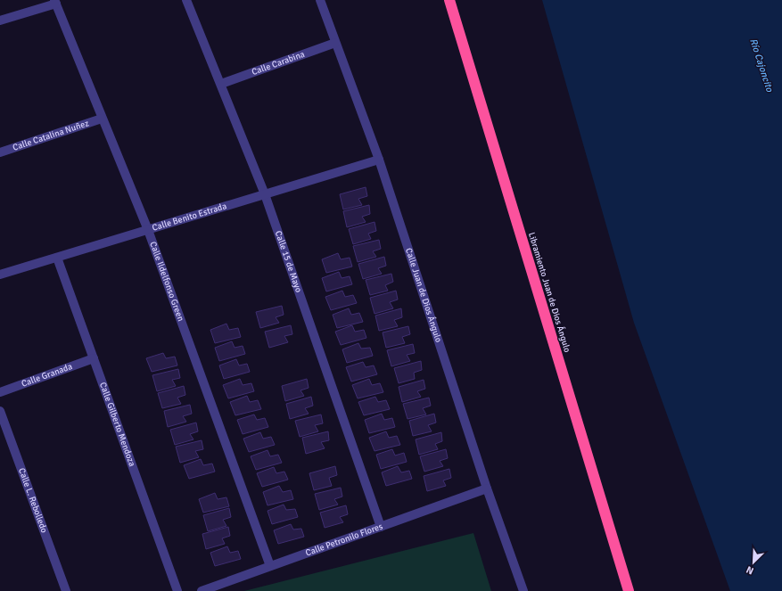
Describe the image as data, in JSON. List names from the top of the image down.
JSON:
{
  "streets": {
    "highway": ["Libramiento Juan de Dios Ángulo"],
    "street": [
      "Calle Carabina",
      "Calle Catalina Nuñez",
      "Calle Benito Estrada",
      "Calle 15 de Mayo",
      "Calle Ildelfonso Green",
      "Calle Juan de Dios Ángulo",
      "Calle Granada",
      "Calle Gilberto Mendoza",
      "Calle L. Rebolledo",
      "Calle Petronilo Flores"
    ]
  },
  "crossings": [
    ["Calle Carabina", "Calle 15 de Mayo"],
    ["Calle Carabina", "Calle Juan de Dios Ángulo"],
    ["Calle Catalina Nuñez", "Calle Ildelfonso Green"],
    ["Calle Benito Estrada", "Calle 15 de Mayo"],
    ["Calle Benito Estrada", "Calle Ildelfonso Green"],
    ["Calle Benito Estrada", "Calle Juan de Dios Ángulo"],
    ["Calle Benito Estrada", "Calle Gilberto Mendoza"],
    ["Calle 15 de Mayo", "Calle Petronilo Flores"],
    ["Calle Ildelfonso Green", "Calle Petronilo Flores"],
    ["Calle Juan de Dios Ángulo", "Calle Petronilo Flores"],
    ["Calle Granada", "Calle Gilberto Mendoza"]
  ],
  "water": ["Río Cajoncito"],
  "north": "bottom left"
}
